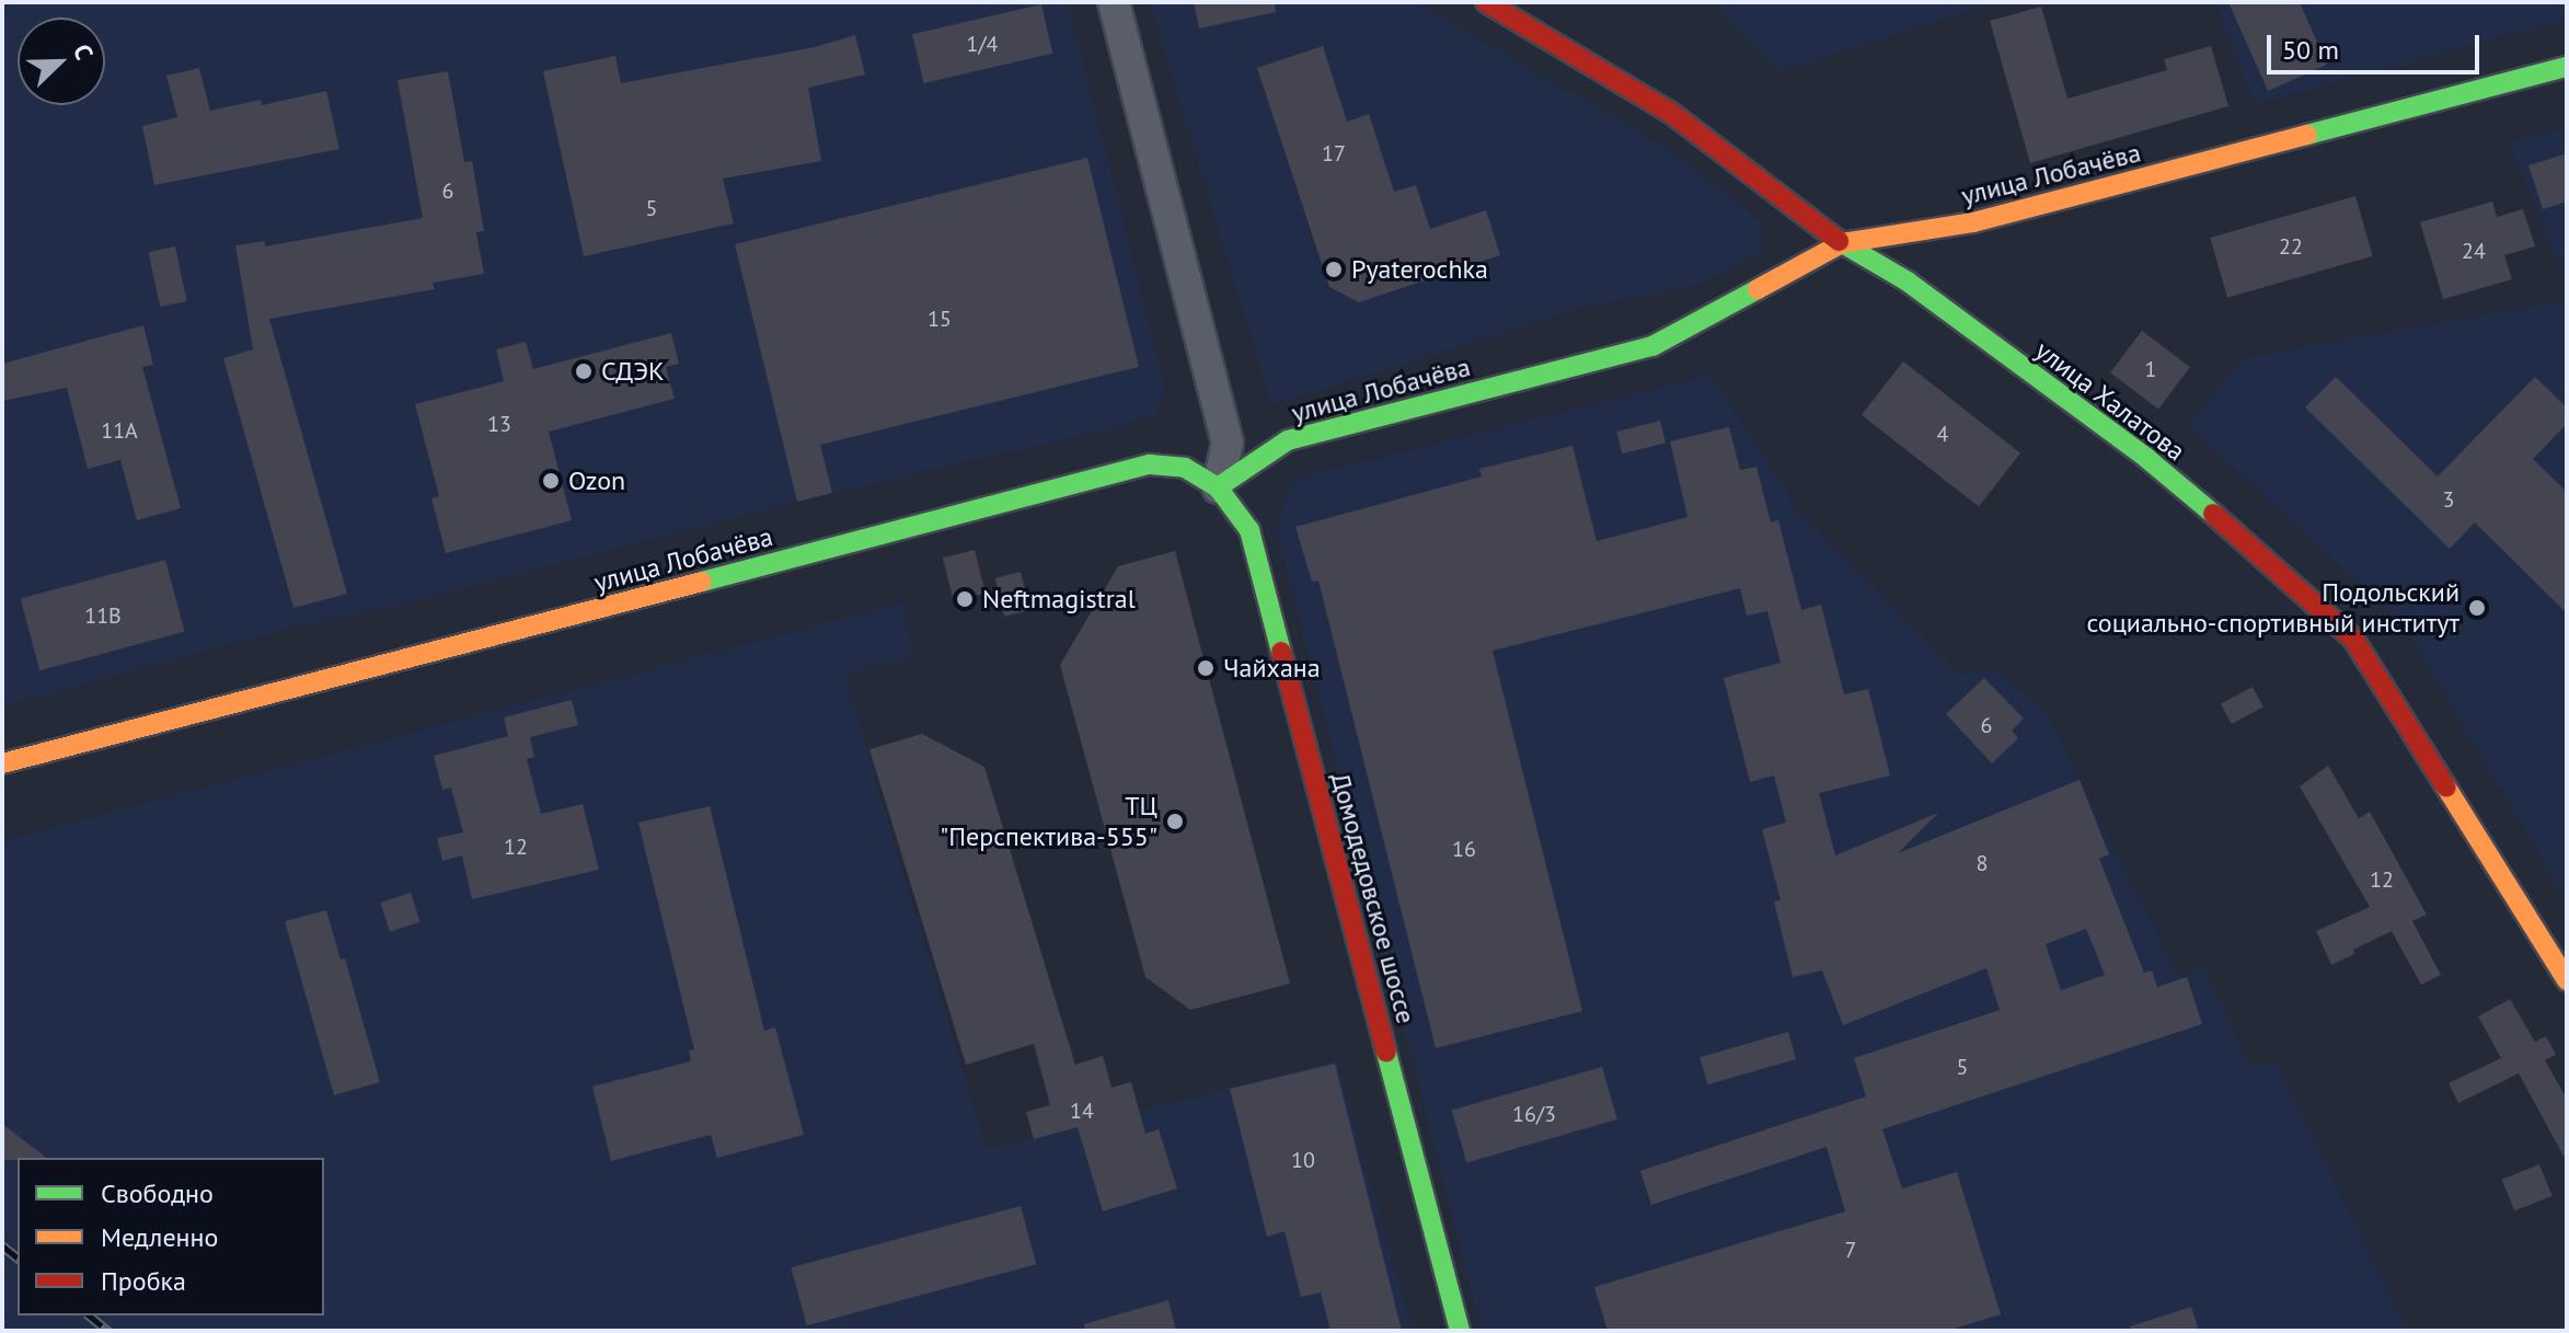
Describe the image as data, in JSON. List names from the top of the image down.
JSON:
{
  "streets": {
    "street": ["улица Лобачёва", "улица Халатова", "Домодедовское шоссе"]
  },
  "crossings": [
    ["улица Лобачёва", "улица Халатова"],
    ["улица Лобачёва", "Домодедовское шоссе"]
  ],
  "places": [
    "Pyaterochka",
    "СДЭК",
    "Ozon",
    "Neftmagistral",
    "Подольский социально-спортивный институт",
    "Чайхана",
    "ТЦ \"Перспектива-555\""
  ],
  "house_numbers": [
    "1/4",
    "17",
    "6",
    "5",
    "22",
    "24",
    "15",
    "1",
    "13",
    "11А",
    "4",
    "3",
    "11В",
    "6",
    "12",
    "16",
    "8",
    "12",
    "5",
    "14",
    "16/3",
    "10",
    "7"
  ],
  "legend": ["Свободно", "Медленно", "Пробка"],
  "scale_bar": "50 m",
  "north": "top right"
}
